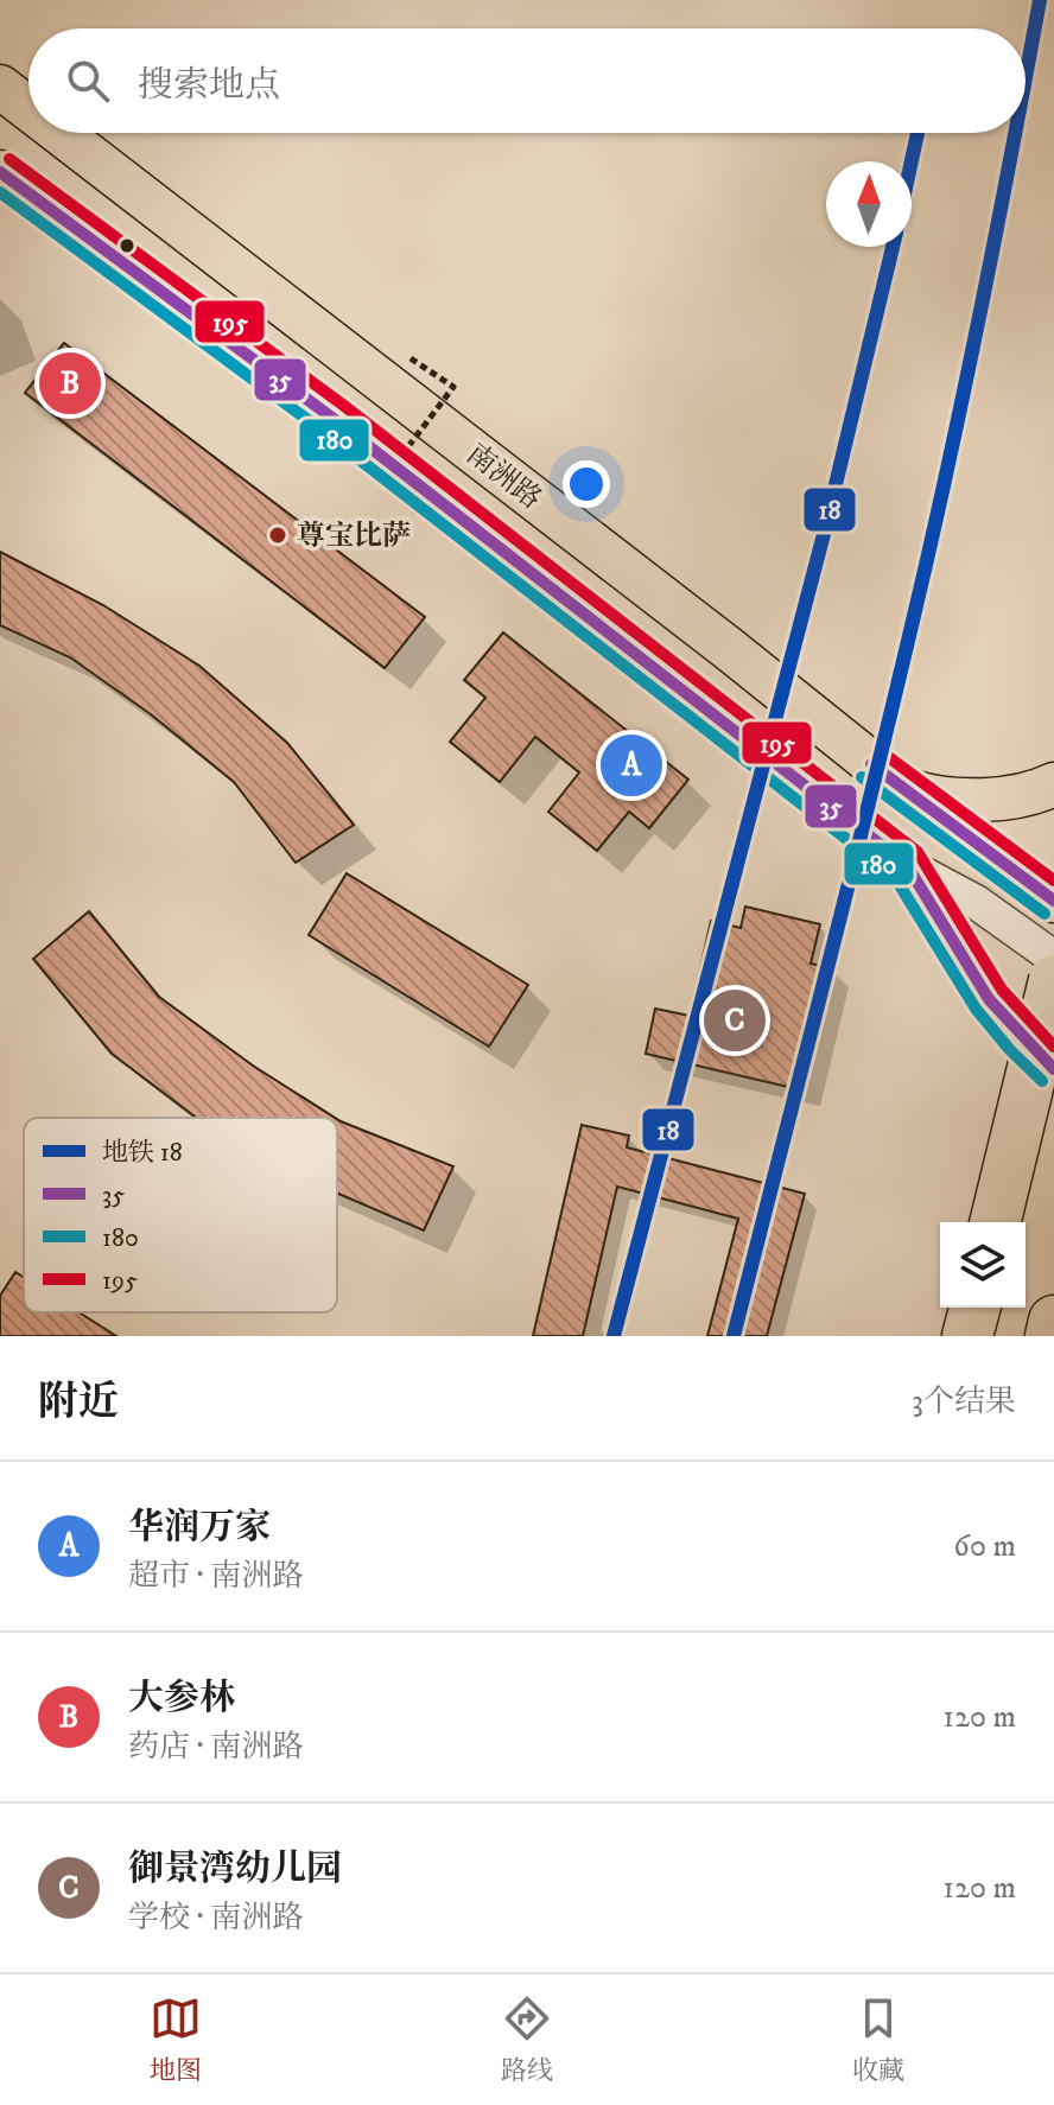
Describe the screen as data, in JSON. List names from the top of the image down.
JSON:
{
  "streets": {
    "main road": ["南洲路"]
  },
  "places": ["尊宝比萨"],
  "lines": [
    "metro line 18",
    "transit line 195",
    "transit line 35",
    "transit line 180"
  ],
  "legend": [
    "地铁 18",
    "35",
    "180",
    "195"
  ],
  "north": "top",
  "page": {
    "search": "搜索地点",
    "pins": ["B", "A", "C"],
    "heading": ["附近", "3个结果"],
    "list": [
      {
        "mark": "A",
        "name": "华润万家",
        "note": "超市 · 南洲路",
        "value": "60 m"
      },
      {
        "mark": "B",
        "name": "大参林",
        "note": "药店 · 南洲路",
        "value": "120 m"
      },
      {
        "mark": "C",
        "name": "御景湾幼儿园",
        "note": "学校 · 南洲路",
        "value": "120 m"
      }
    ],
    "nav": ["地图", "路线", "收藏"]
  }
}
